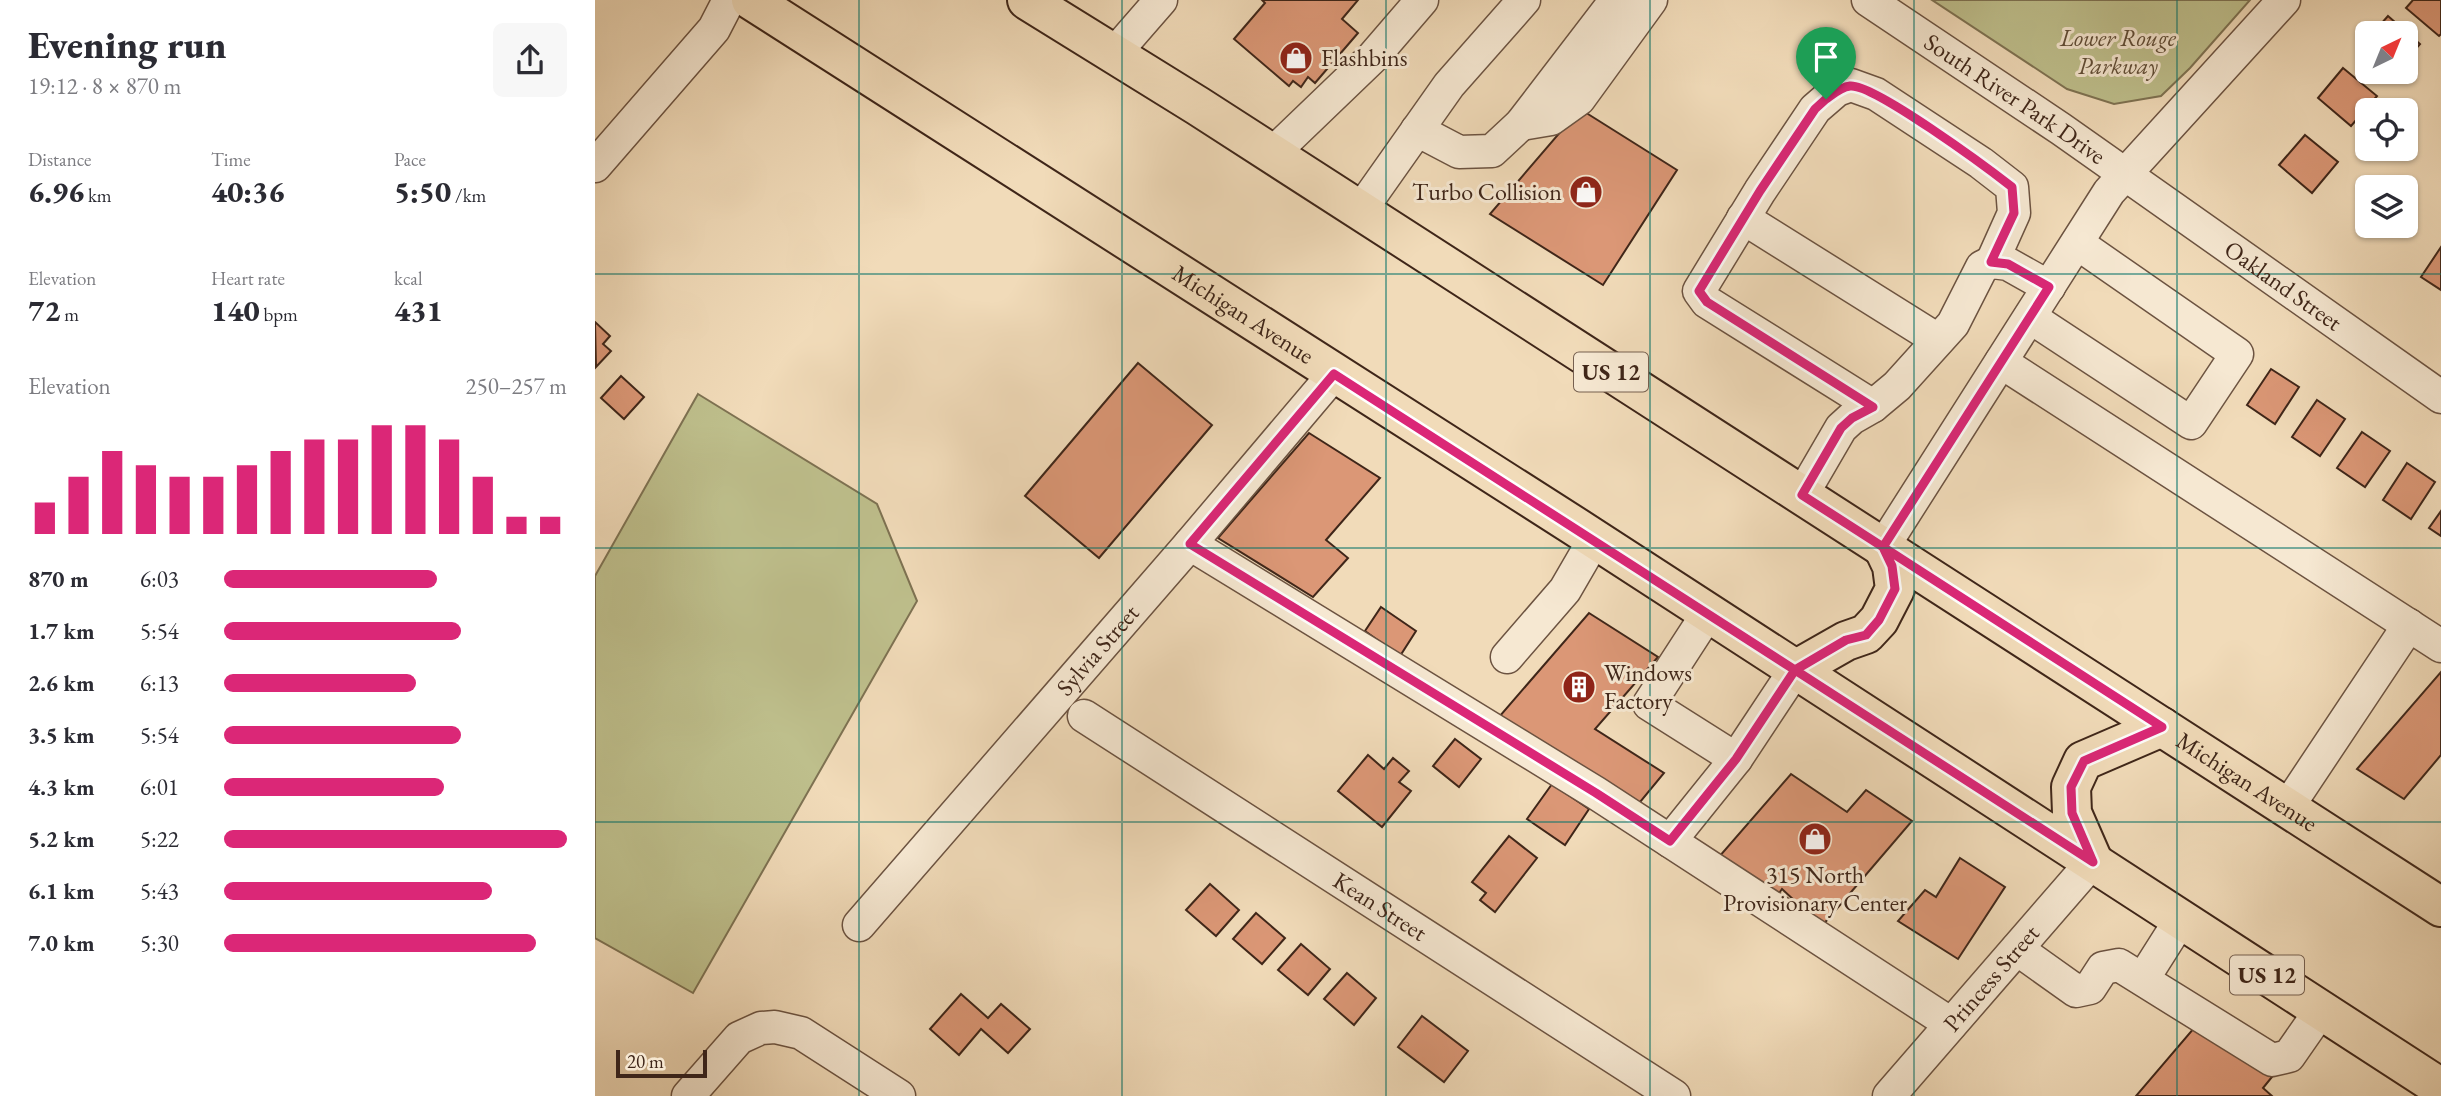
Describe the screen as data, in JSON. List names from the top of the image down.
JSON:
{
  "streets": {
    "main road": ["Michigan Avenue", "US 12"],
    "street": [
      "South River Park Drive",
      "Oakland Street",
      "Sylvia Street",
      "Kean Street",
      "Princess Street"
    ]
  },
  "crossings": [
    ["South River Park Drive", "Oakland Street"],
    ["Michigan Avenue", "Sylvia Street"],
    ["Michigan Avenue", "Princess Street"]
  ],
  "parks": ["Lower Rouge Parkway"],
  "places": {
    "shop": ["Flashbins", "Turbo Collision", "315 North Provisionary Center"],
    "building": ["Windows Factory"]
  },
  "scale_bar": "20 m",
  "north": "top right",
  "page": {
    "heading": ["Evening run", "19:12 · 8 × 870 m"],
    "stats": [
      ["Distance", "6.96 km"],
      ["Time", "40:36"],
      ["Pace", "5:50 /km"],
      ["Elevation", "72 m"],
      ["Heart rate", "140 bpm"],
      ["kcal", "431"]
    ],
    "chart": ["Elevation", "250–257 m"],
    "list": [
      {
        "name": "870 m",
        "note": "6:03"
      },
      {
        "name": "1.7 km",
        "note": "5:54"
      },
      {
        "name": "2.6 km",
        "note": "6:13"
      },
      {
        "name": "3.5 km",
        "note": "5:54"
      },
      {
        "name": "4.3 km",
        "note": "6:01"
      },
      {
        "name": "5.2 km",
        "note": "5:22"
      },
      {
        "name": "6.1 km",
        "note": "5:43"
      },
      {
        "name": "7.0 km",
        "note": "5:30"
      }
    ],
    "scale": "20 m"
  }
}
